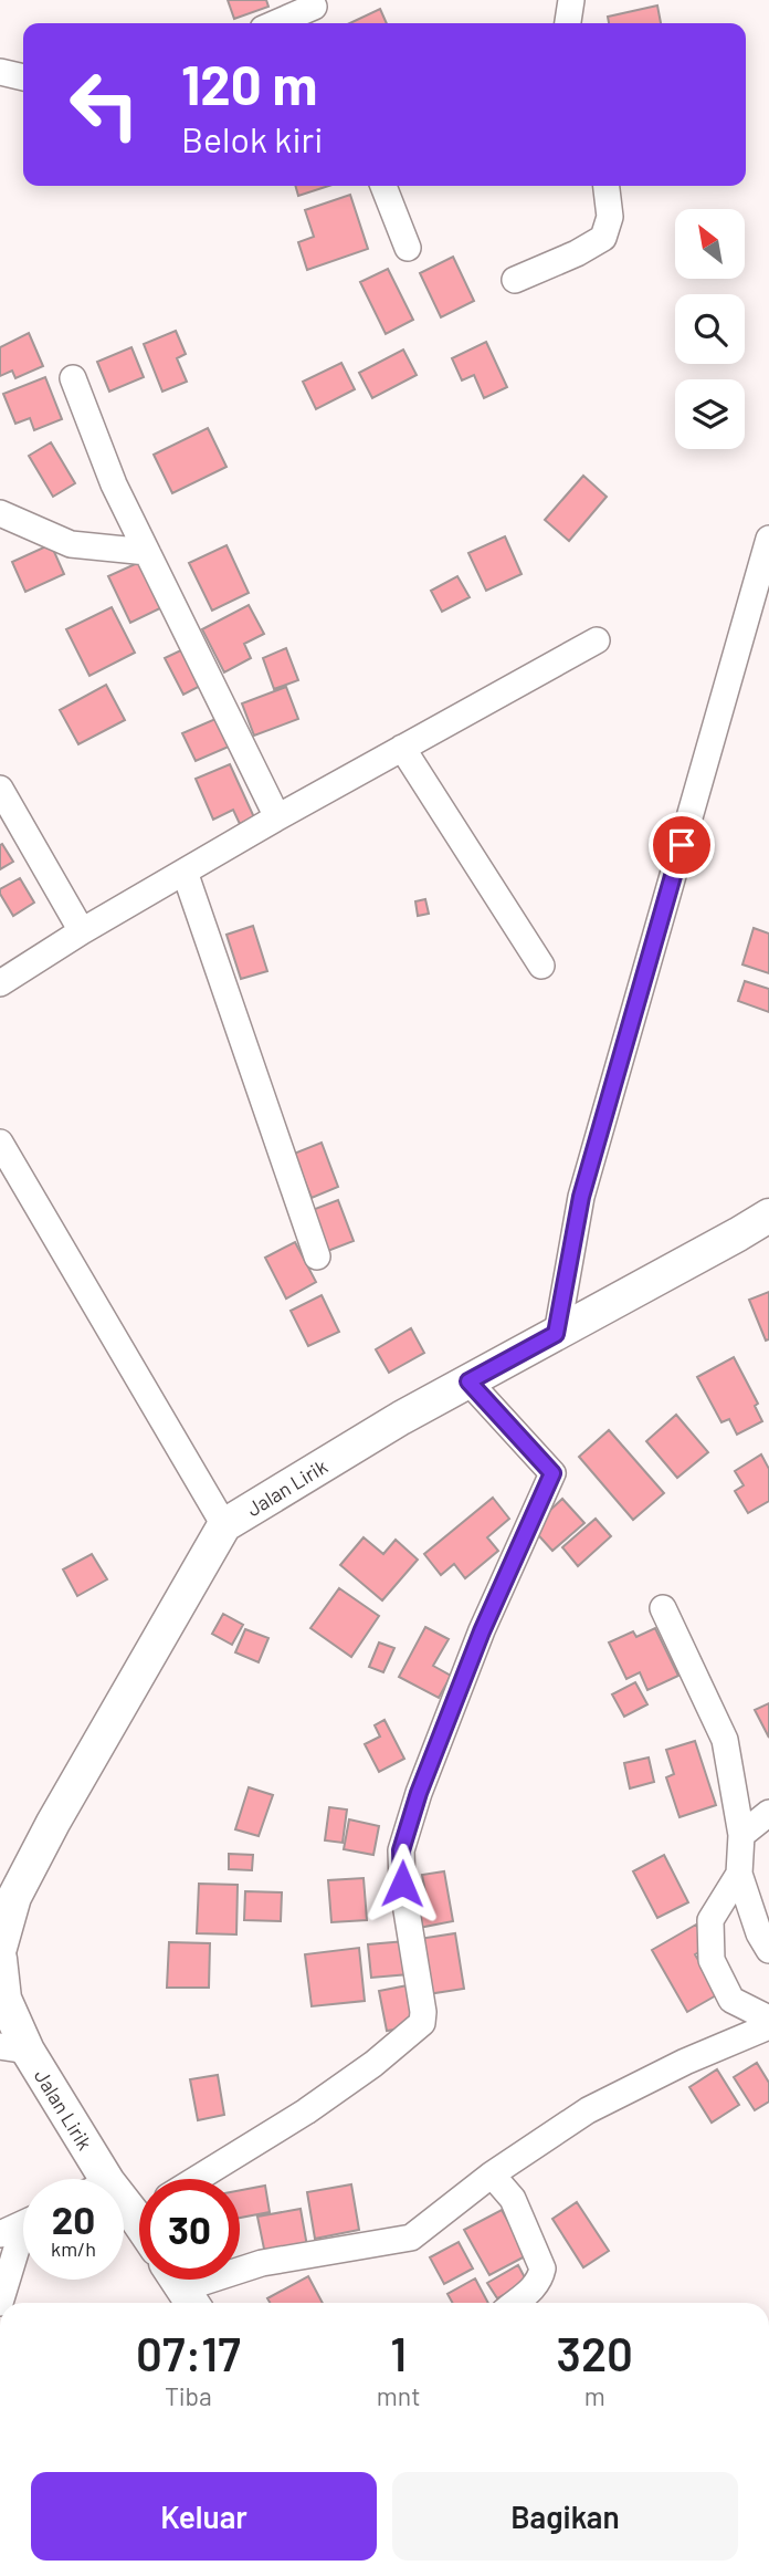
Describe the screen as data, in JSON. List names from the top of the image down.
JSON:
{
  "streets": {
    "main road": ["Jalan Lirik"]
  },
  "north": "top left",
  "page": {
    "turn": ["120 m", "Belok kiri"],
    "speed": "20 km/h",
    "limit": "30",
    "eta": [
      "07:17",
      "Tiba",
      "1",
      "mnt",
      "320",
      "m"
    ],
    "buttons": ["Keluar", "Bagikan"]
  }
}
